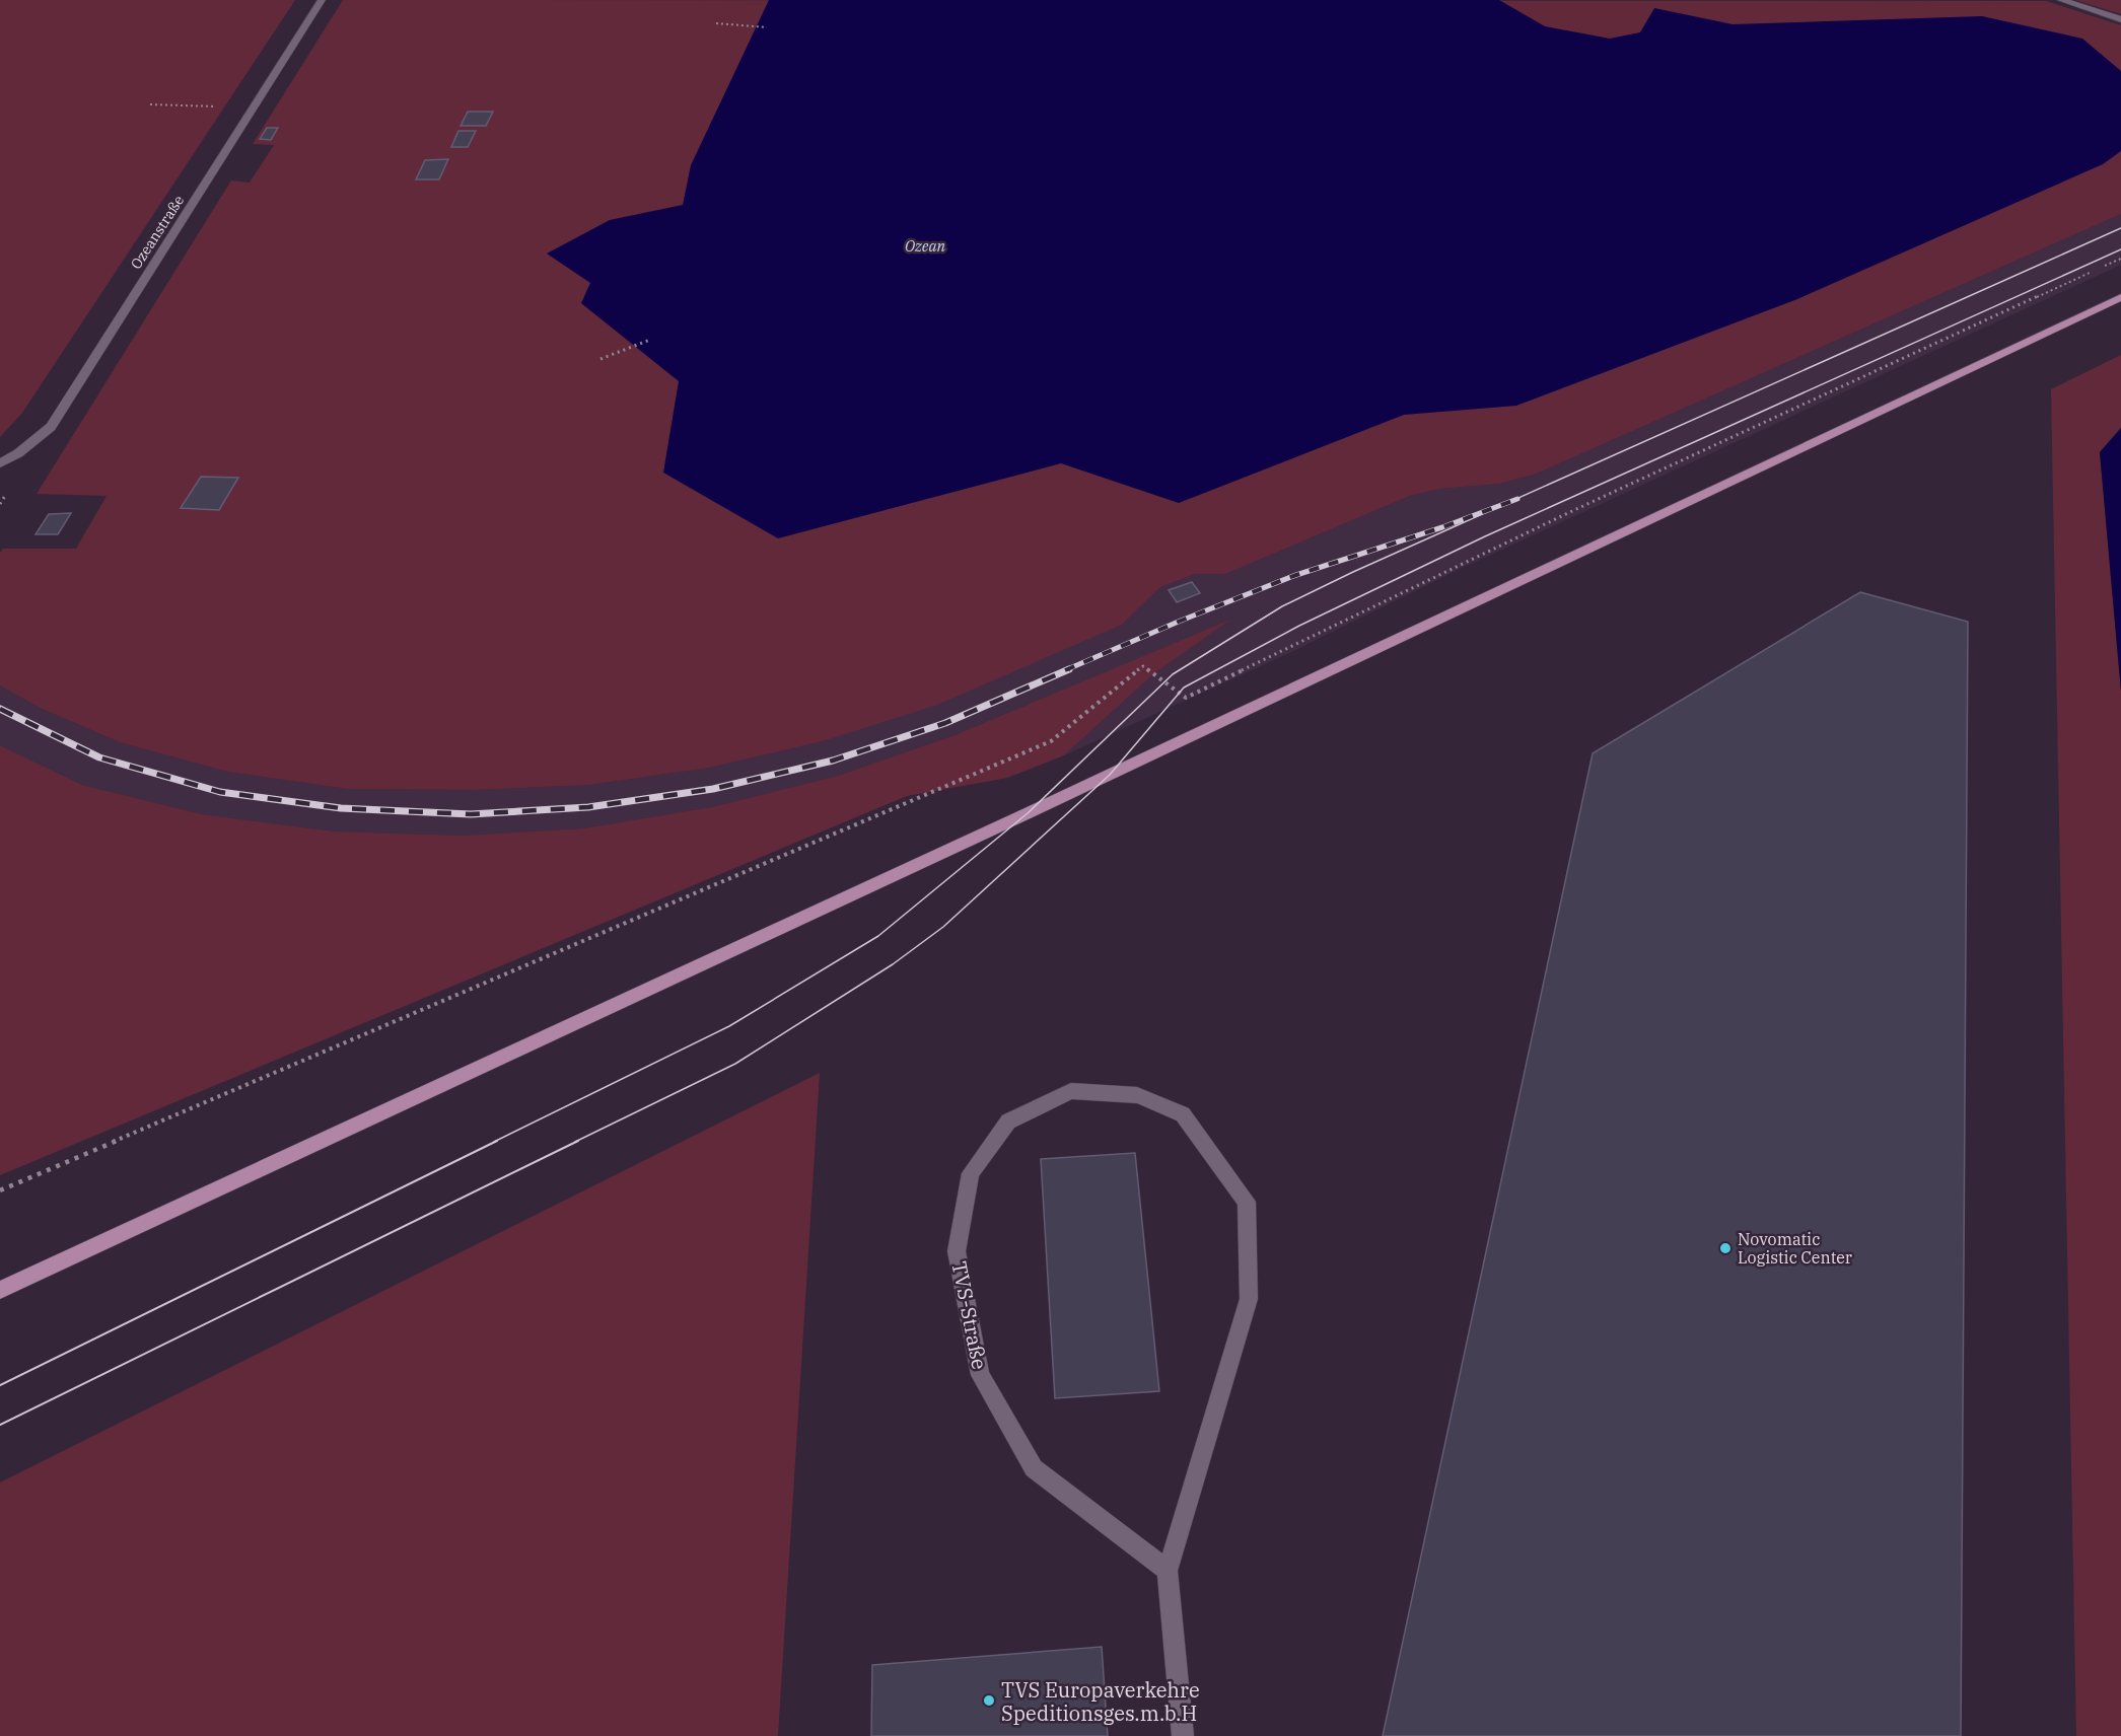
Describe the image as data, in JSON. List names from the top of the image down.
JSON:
{
  "streets": {
    "street": ["Ozeanstraße", "TVS-Straße"]
  },
  "water": ["Ozean"],
  "places": ["Novomatic Logistic Center", "TVS Europaverkehre Speditionsges.m.b.H"]
}
